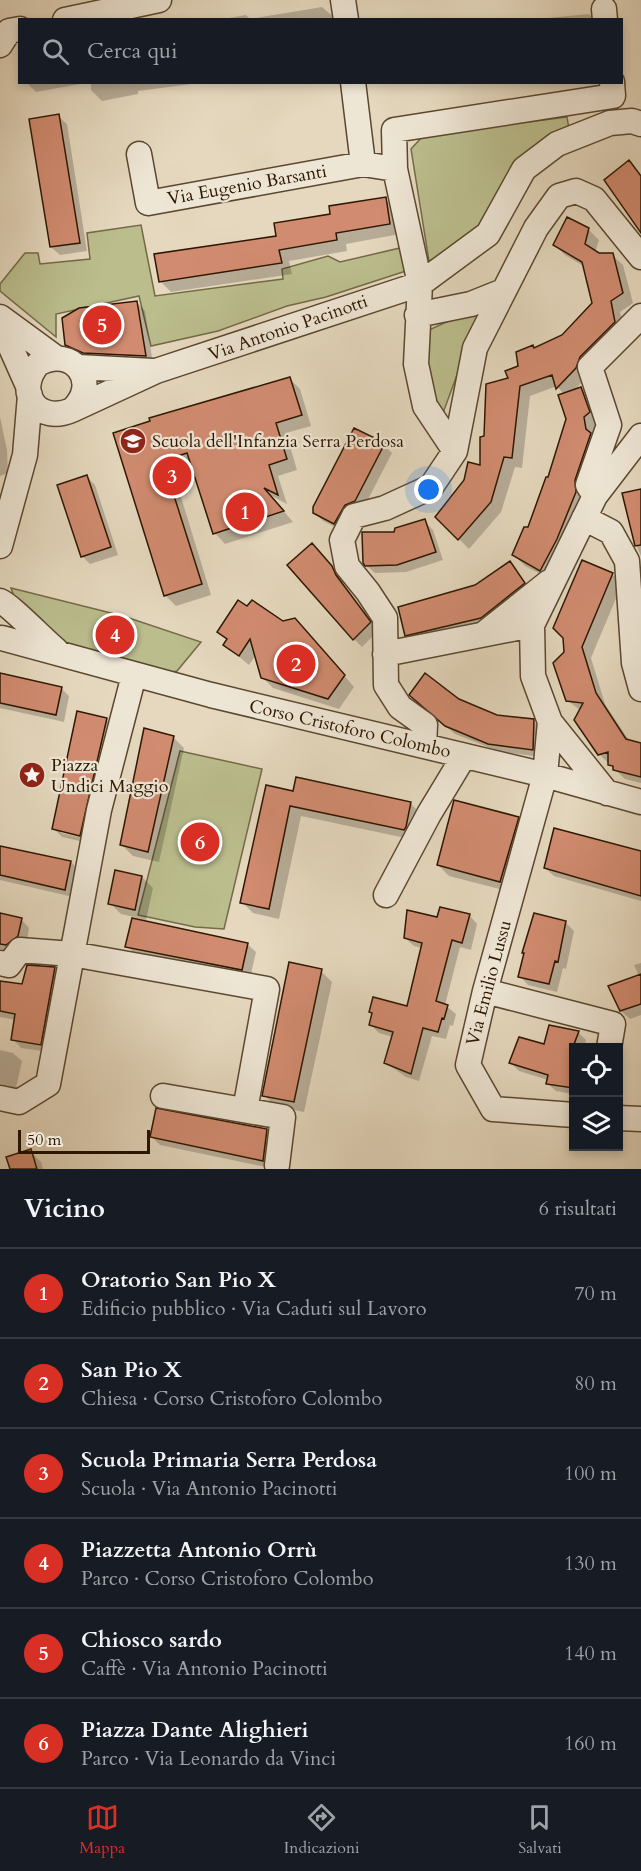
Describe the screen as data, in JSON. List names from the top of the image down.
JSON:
{
  "streets": {
    "street": [
      "Via Eugenio Barsanti",
      "Via Antonio Pacinotti",
      "Corso Cristoforo Colombo",
      "Via Emilio Lussu"
    ]
  },
  "crossings": [
    ["Corso Cristoforo Colombo", "Via Emilio Lussu"]
  ],
  "places": {
    "school or university": ["Scuola dell'Infanzia Serra Perdosa"],
    "place": ["Piazza Undici Maggio"]
  },
  "scale_bar": "50 m",
  "page": {
    "search": "Cerca qui",
    "pins": [
      "5",
      "3",
      "1",
      "4",
      "2",
      "6"
    ],
    "scale": "50 m",
    "heading": ["Vicino", "6 risultati"],
    "list": [
      {
        "mark": "1",
        "name": "Oratorio San Pio X",
        "note": "Edificio pubblico · Via Caduti sul Lavoro",
        "value": "70 m"
      },
      {
        "mark": "2",
        "name": "San Pio X",
        "note": "Chiesa · Corso Cristoforo Colombo",
        "value": "80 m"
      },
      {
        "mark": "3",
        "name": "Scuola Primaria Serra Perdosa",
        "note": "Scuola · Via Antonio Pacinotti",
        "value": "100 m"
      },
      {
        "mark": "4",
        "name": "Piazzetta Antonio Orrù",
        "note": "Parco · Corso Cristoforo Colombo",
        "value": "130 m"
      },
      {
        "mark": "5",
        "name": "Chiosco sardo",
        "note": "Caffè · Via Antonio Pacinotti",
        "value": "140 m"
      },
      {
        "mark": "6",
        "name": "Piazza Dante Alighieri",
        "note": "Parco · Via Leonardo da Vinci",
        "value": "160 m"
      }
    ],
    "nav": ["Mappa", "Indicazioni", "Salvati"]
  }
}
